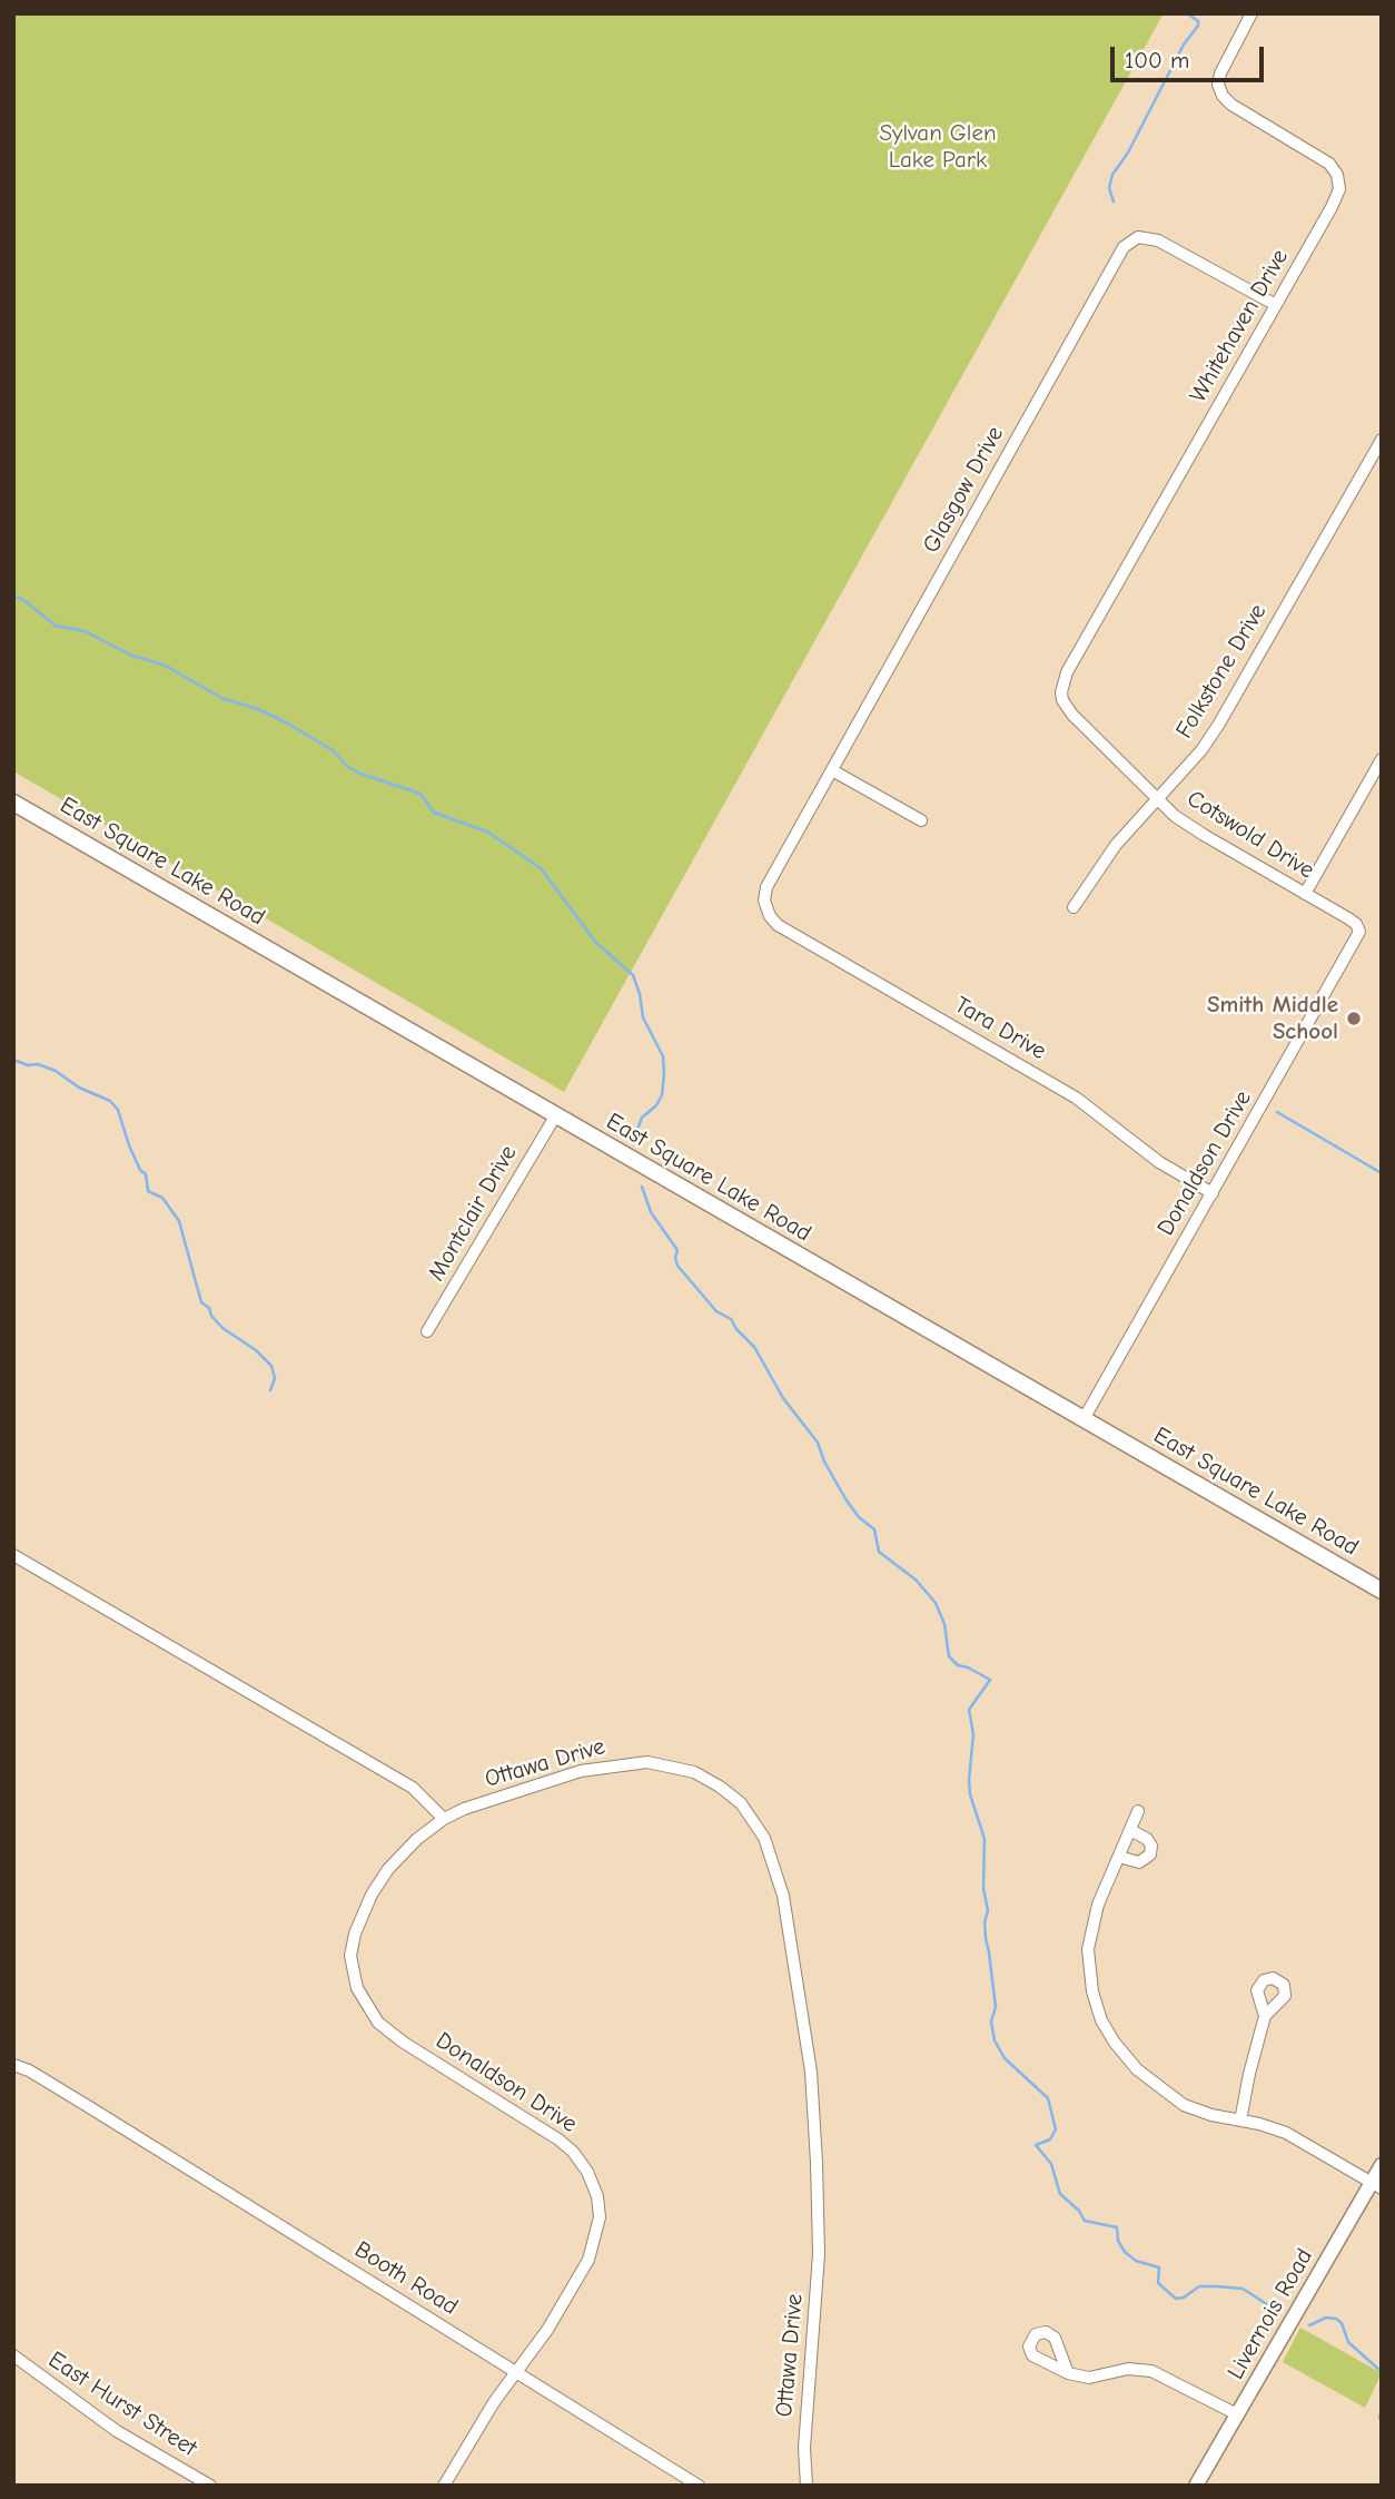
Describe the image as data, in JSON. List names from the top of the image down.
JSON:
{
  "streets": {
    "main road": ["East Square Lake Road"],
    "street": [
      "Whitehaven Drive",
      "Glasgow Drive",
      "Folkstone Drive",
      "Cotswold Drive",
      "Tara Drive",
      "Donaldson Drive",
      "Montclair Drive",
      "Ottawa Drive",
      "Booth Road",
      "Livernois Road",
      "East Hurst Street"
    ]
  },
  "crossings": [
    ["Whitehaven Drive", "Glasgow Drive"],
    ["Whitehaven Drive", "Cotswold Drive"],
    ["Glasgow Drive", "Tara Drive"],
    ["Folkstone Drive", "Cotswold Drive"],
    ["Cotswold Drive", "Donaldson Drive"],
    ["East Square Lake Road", "Donaldson Drive"],
    ["East Square Lake Road", "Montclair Drive"],
    ["Tara Drive", "Donaldson Drive"],
    ["Donaldson Drive", "Ottawa Drive"],
    ["Donaldson Drive", "Booth Road"]
  ],
  "parks": ["Sylvan Glen Lake Park"],
  "places": ["Smith Middle School"],
  "scale_bar": "100 m"
}
